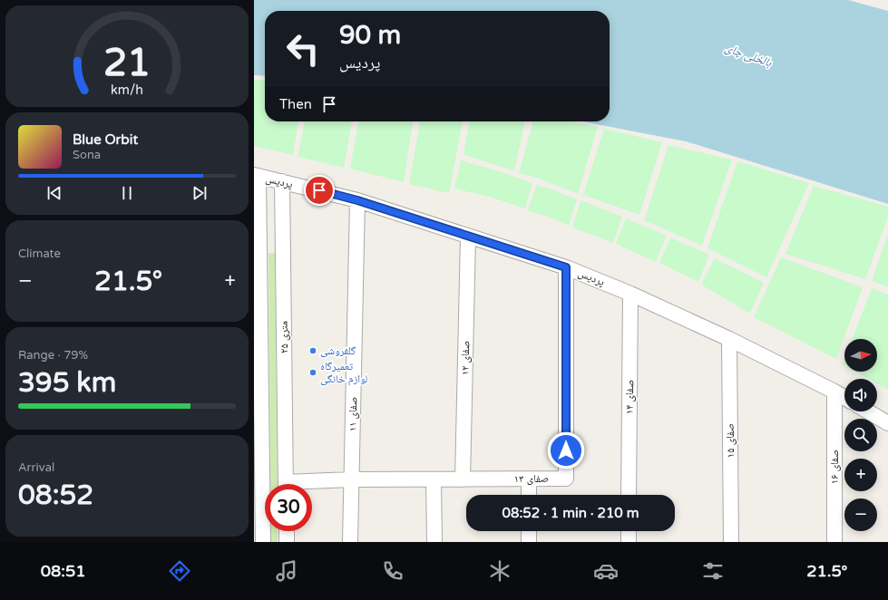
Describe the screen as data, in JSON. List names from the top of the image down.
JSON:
{
  "streets": {
    "street": [
      "پردیس",
      "۲۵ متری",
      "صفای ۱۲",
      "صفای ۱۴",
      "صفای ۱۱",
      "صفای ۱۵",
      "صفای ۱۶",
      "صفای ۱۳"
    ]
  },
  "crossings": [
    ["پردیس", "۲۵ متری"],
    ["پردیس", "صفای ۱۲"],
    ["پردیس", "صفای ۱۴"],
    ["پردیس", "صفای ۱۱"],
    ["پردیس", "صفای ۱۵"],
    ["پردیس", "صفای ۱۶"],
    ["پردیس", "صفای ۱۳"],
    ["صفای ۱۲", "صفای ۱۳"],
    ["صفای ۱۱", "صفای ۱۳"]
  ],
  "water": ["بالخلی چای"],
  "places": ["گلفروشی", "تعمیرگاه لوازم خانگی"],
  "north": "right",
  "page": {
    "turn": ["90 m", "پردیس"],
    "then": "Then",
    "song": ["Blue Orbit", "Sona"],
    "tile": [
      "Climate",
      ["Range · 79%", "395 km"],
      ["Arrival", "08:52"]
    ],
    "heat": ["−", "21.5°", "+"],
    "map_buttons": ["+", "−"],
    "limit": "30",
    "trip": "08:52 · 1 min · 210 m",
    "tabs": ["08:51", "21.5°"],
    "gauge": ["21", "km/h"]
  }
}
